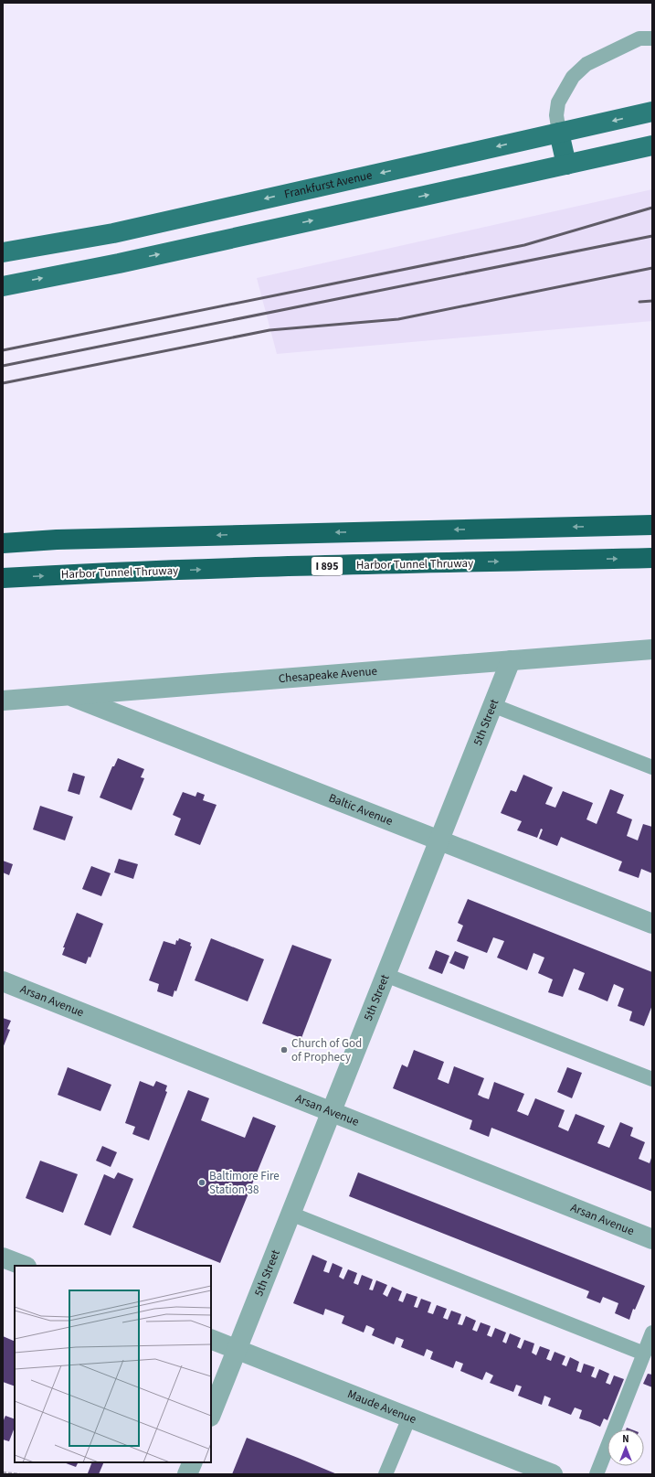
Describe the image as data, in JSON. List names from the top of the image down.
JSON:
{
  "streets": {
    "highway": ["Harbor Tunnel Thruway", "I 895"],
    "main road": ["Frankfurst Avenue"],
    "street": [
      "Chesapeake Avenue",
      "5th Street",
      "Baltic Avenue",
      "Arsan Avenue",
      "Maude Avenue"
    ]
  },
  "crossings": [
    ["Chesapeake Avenue", "5th Street"],
    ["Chesapeake Avenue", "Baltic Avenue"],
    ["5th Street", "Baltic Avenue"],
    ["5th Street", "Arsan Avenue"],
    ["5th Street", "Maude Avenue"]
  ],
  "places": ["Church of God of Prophecy", "Baltimore Fire Station 38"],
  "north": "top"
}
